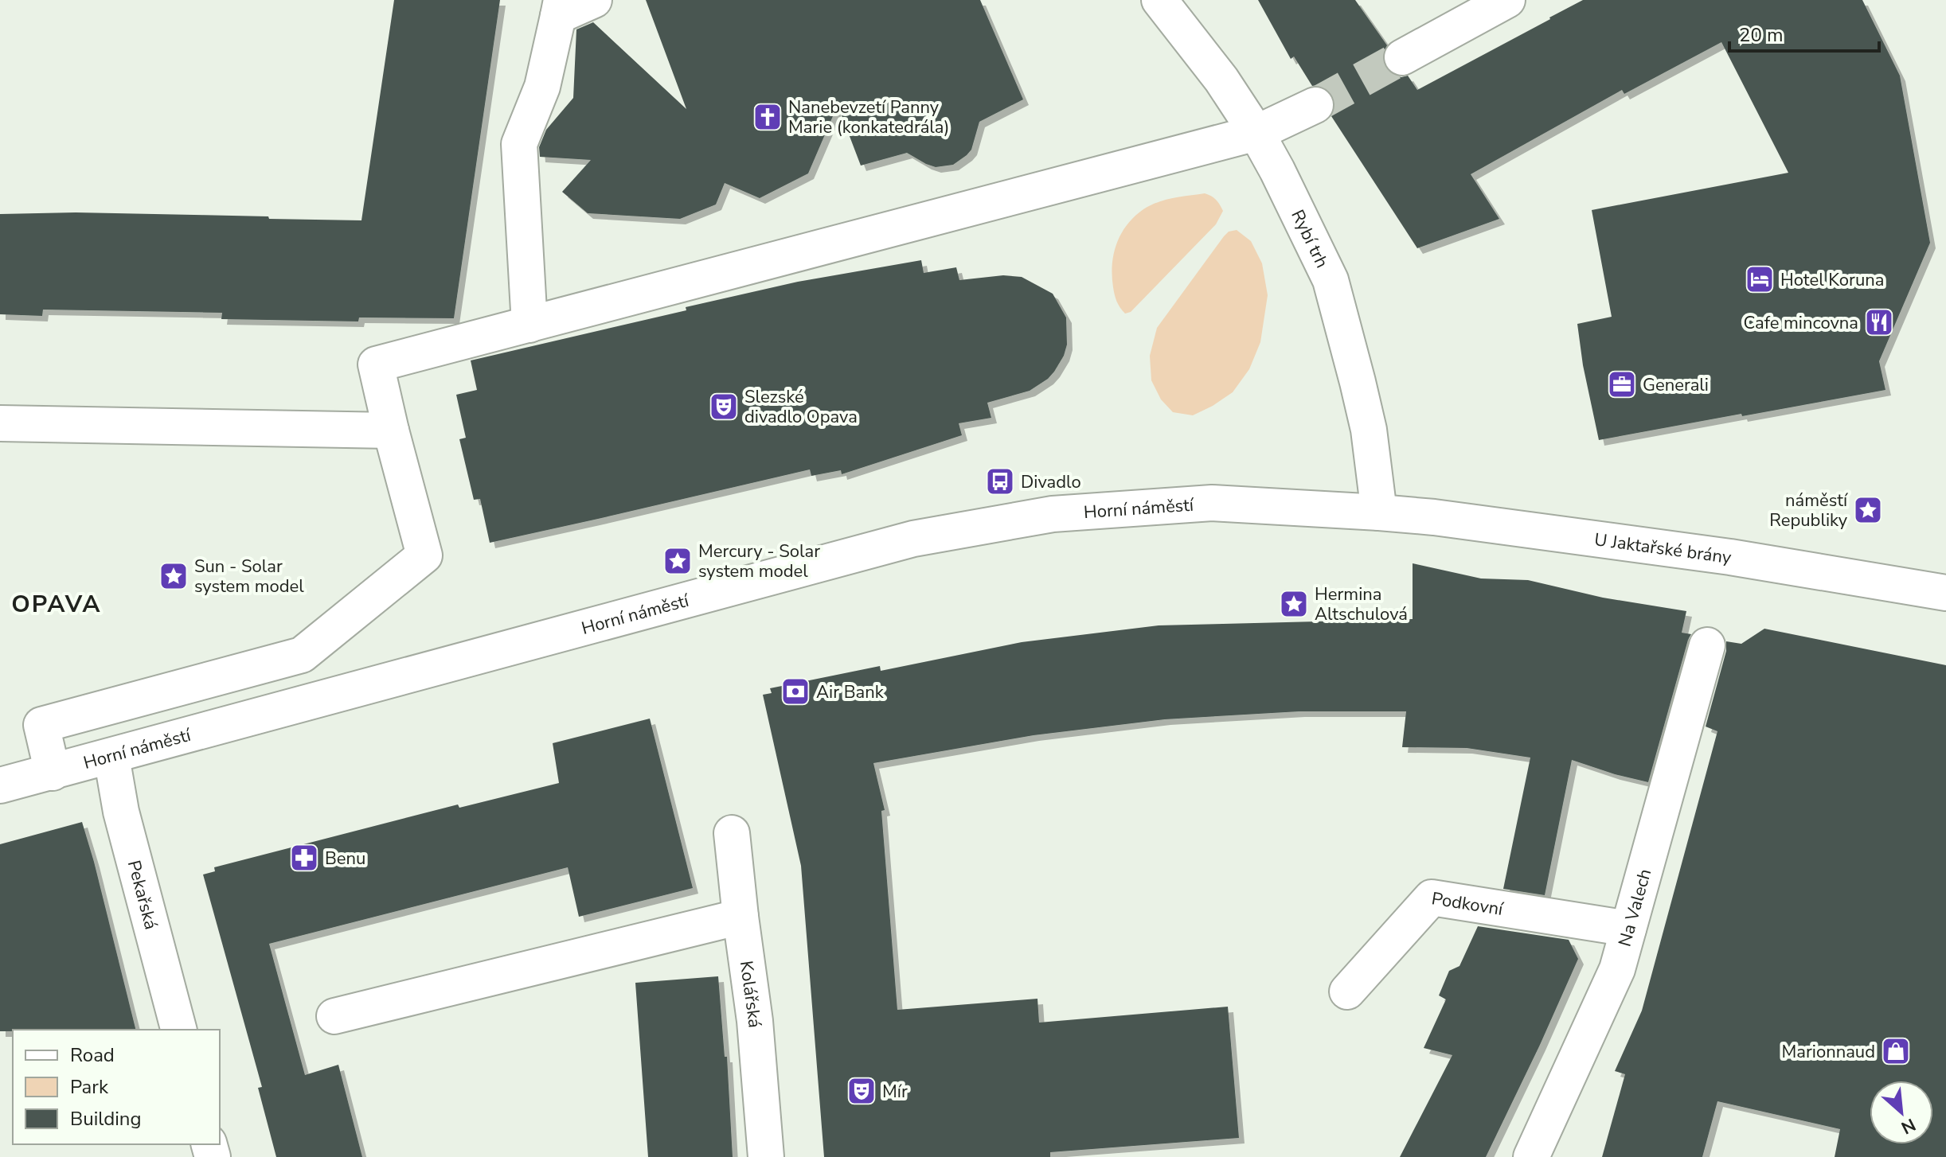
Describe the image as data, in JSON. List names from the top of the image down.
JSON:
{
  "streets": {
    "street": [
      "Rybí trh",
      "Horní náměstí",
      "U Jaktařské brány",
      "Pekařská",
      "Podkovní",
      "Na Valech",
      "Kolářská"
    ]
  },
  "crossings": [
    ["Rybí trh", "Horní náměstí"],
    ["Rybí trh", "U Jaktařské brány"],
    ["Horní náměstí", "U Jaktařské brány"],
    ["Horní náměstí", "Pekařská"],
    ["Podkovní", "Na Valech"]
  ],
  "districts": ["OPAVA"],
  "places": {
    "church": ["Nanebevzetí Panny Marie (konkatedrála)"],
    "hotel": ["Hotel Koruna"],
    "restaurant": ["Cafe mincovna"],
    "office": ["Generali"],
    "theatre": ["Slezské divadlo Opava", "Mír"],
    "bus stop": ["Divadlo"],
    "place": [
      "náměstí Republiky",
      "Mercury - Solar system model",
      "Sun - Solar system model",
      "Hermina Altschulová"
    ],
    "bank": ["Air Bank"],
    "pharmacy": ["Benu"],
    "shop": ["Marionnaud"]
  },
  "legend": ["Road", "Park", "Building"],
  "scale_bar": "20 m",
  "north": "bottom right"
}
